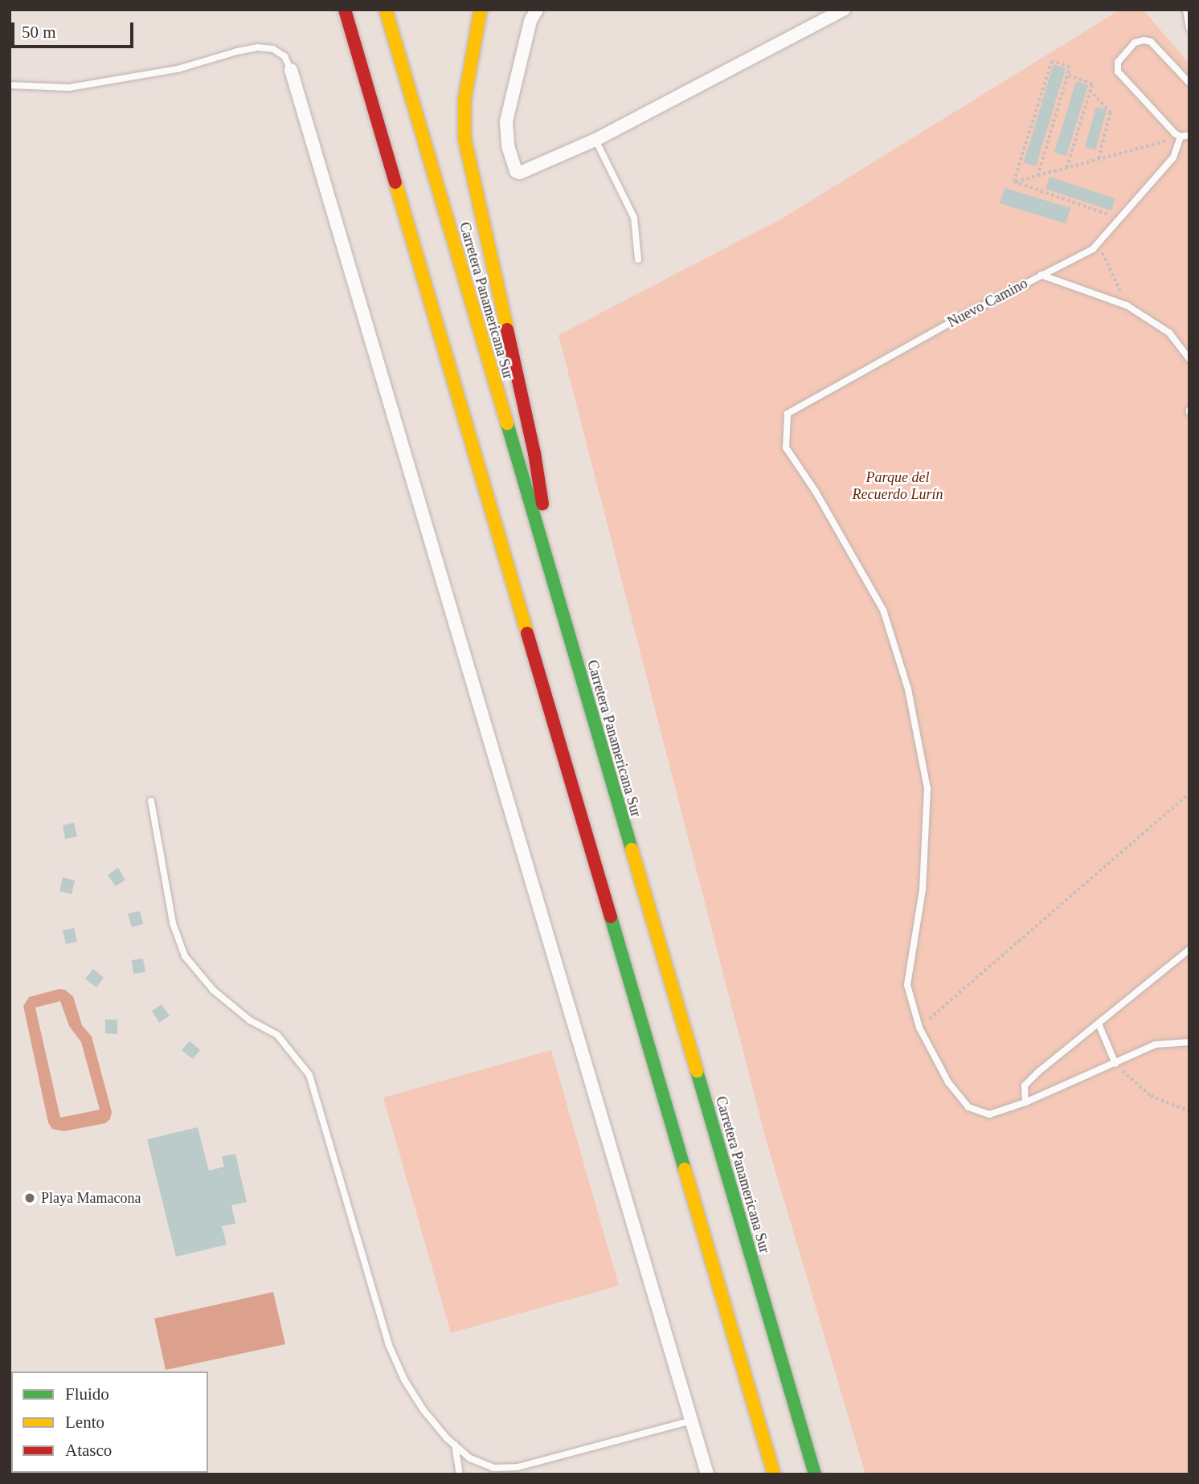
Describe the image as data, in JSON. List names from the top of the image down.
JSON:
{
  "streets": {
    "highway": ["Carretera Panamericana Sur"],
    "lane": ["Nuevo Camino"]
  },
  "parks": ["Parque del Recuerdo Lurín"],
  "places": ["Playa Mamacona"],
  "legend": ["Fluido", "Lento", "Atasco"],
  "scale_bar": "50 m"
}
